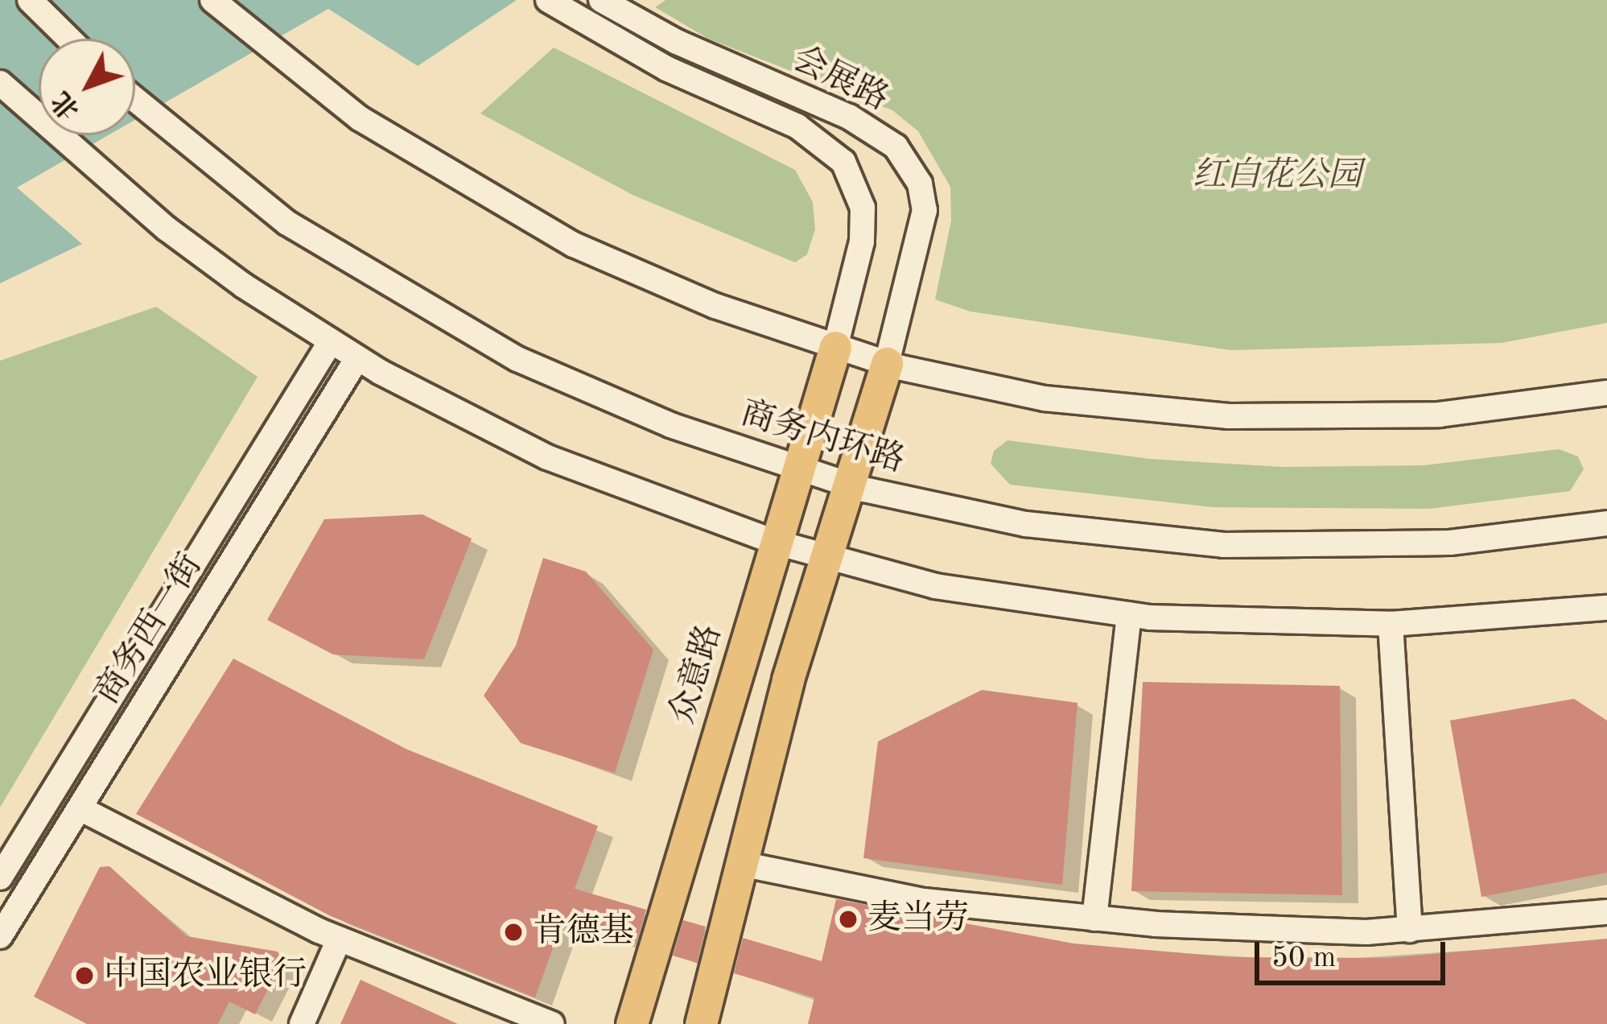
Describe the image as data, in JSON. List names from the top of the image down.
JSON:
{
  "streets": {
    "main road": ["众意路"],
    "street": ["会展路", "商务内环路", "商务西一街"]
  },
  "crossings": [
    ["会展路", "众意路"],
    ["商务内环路", "众意路"]
  ],
  "parks": ["红白花公园"],
  "places": ["麦当劳", "肯德基", "中国农业银行"],
  "scale_bar": "50 m",
  "north": "bottom left"
}
